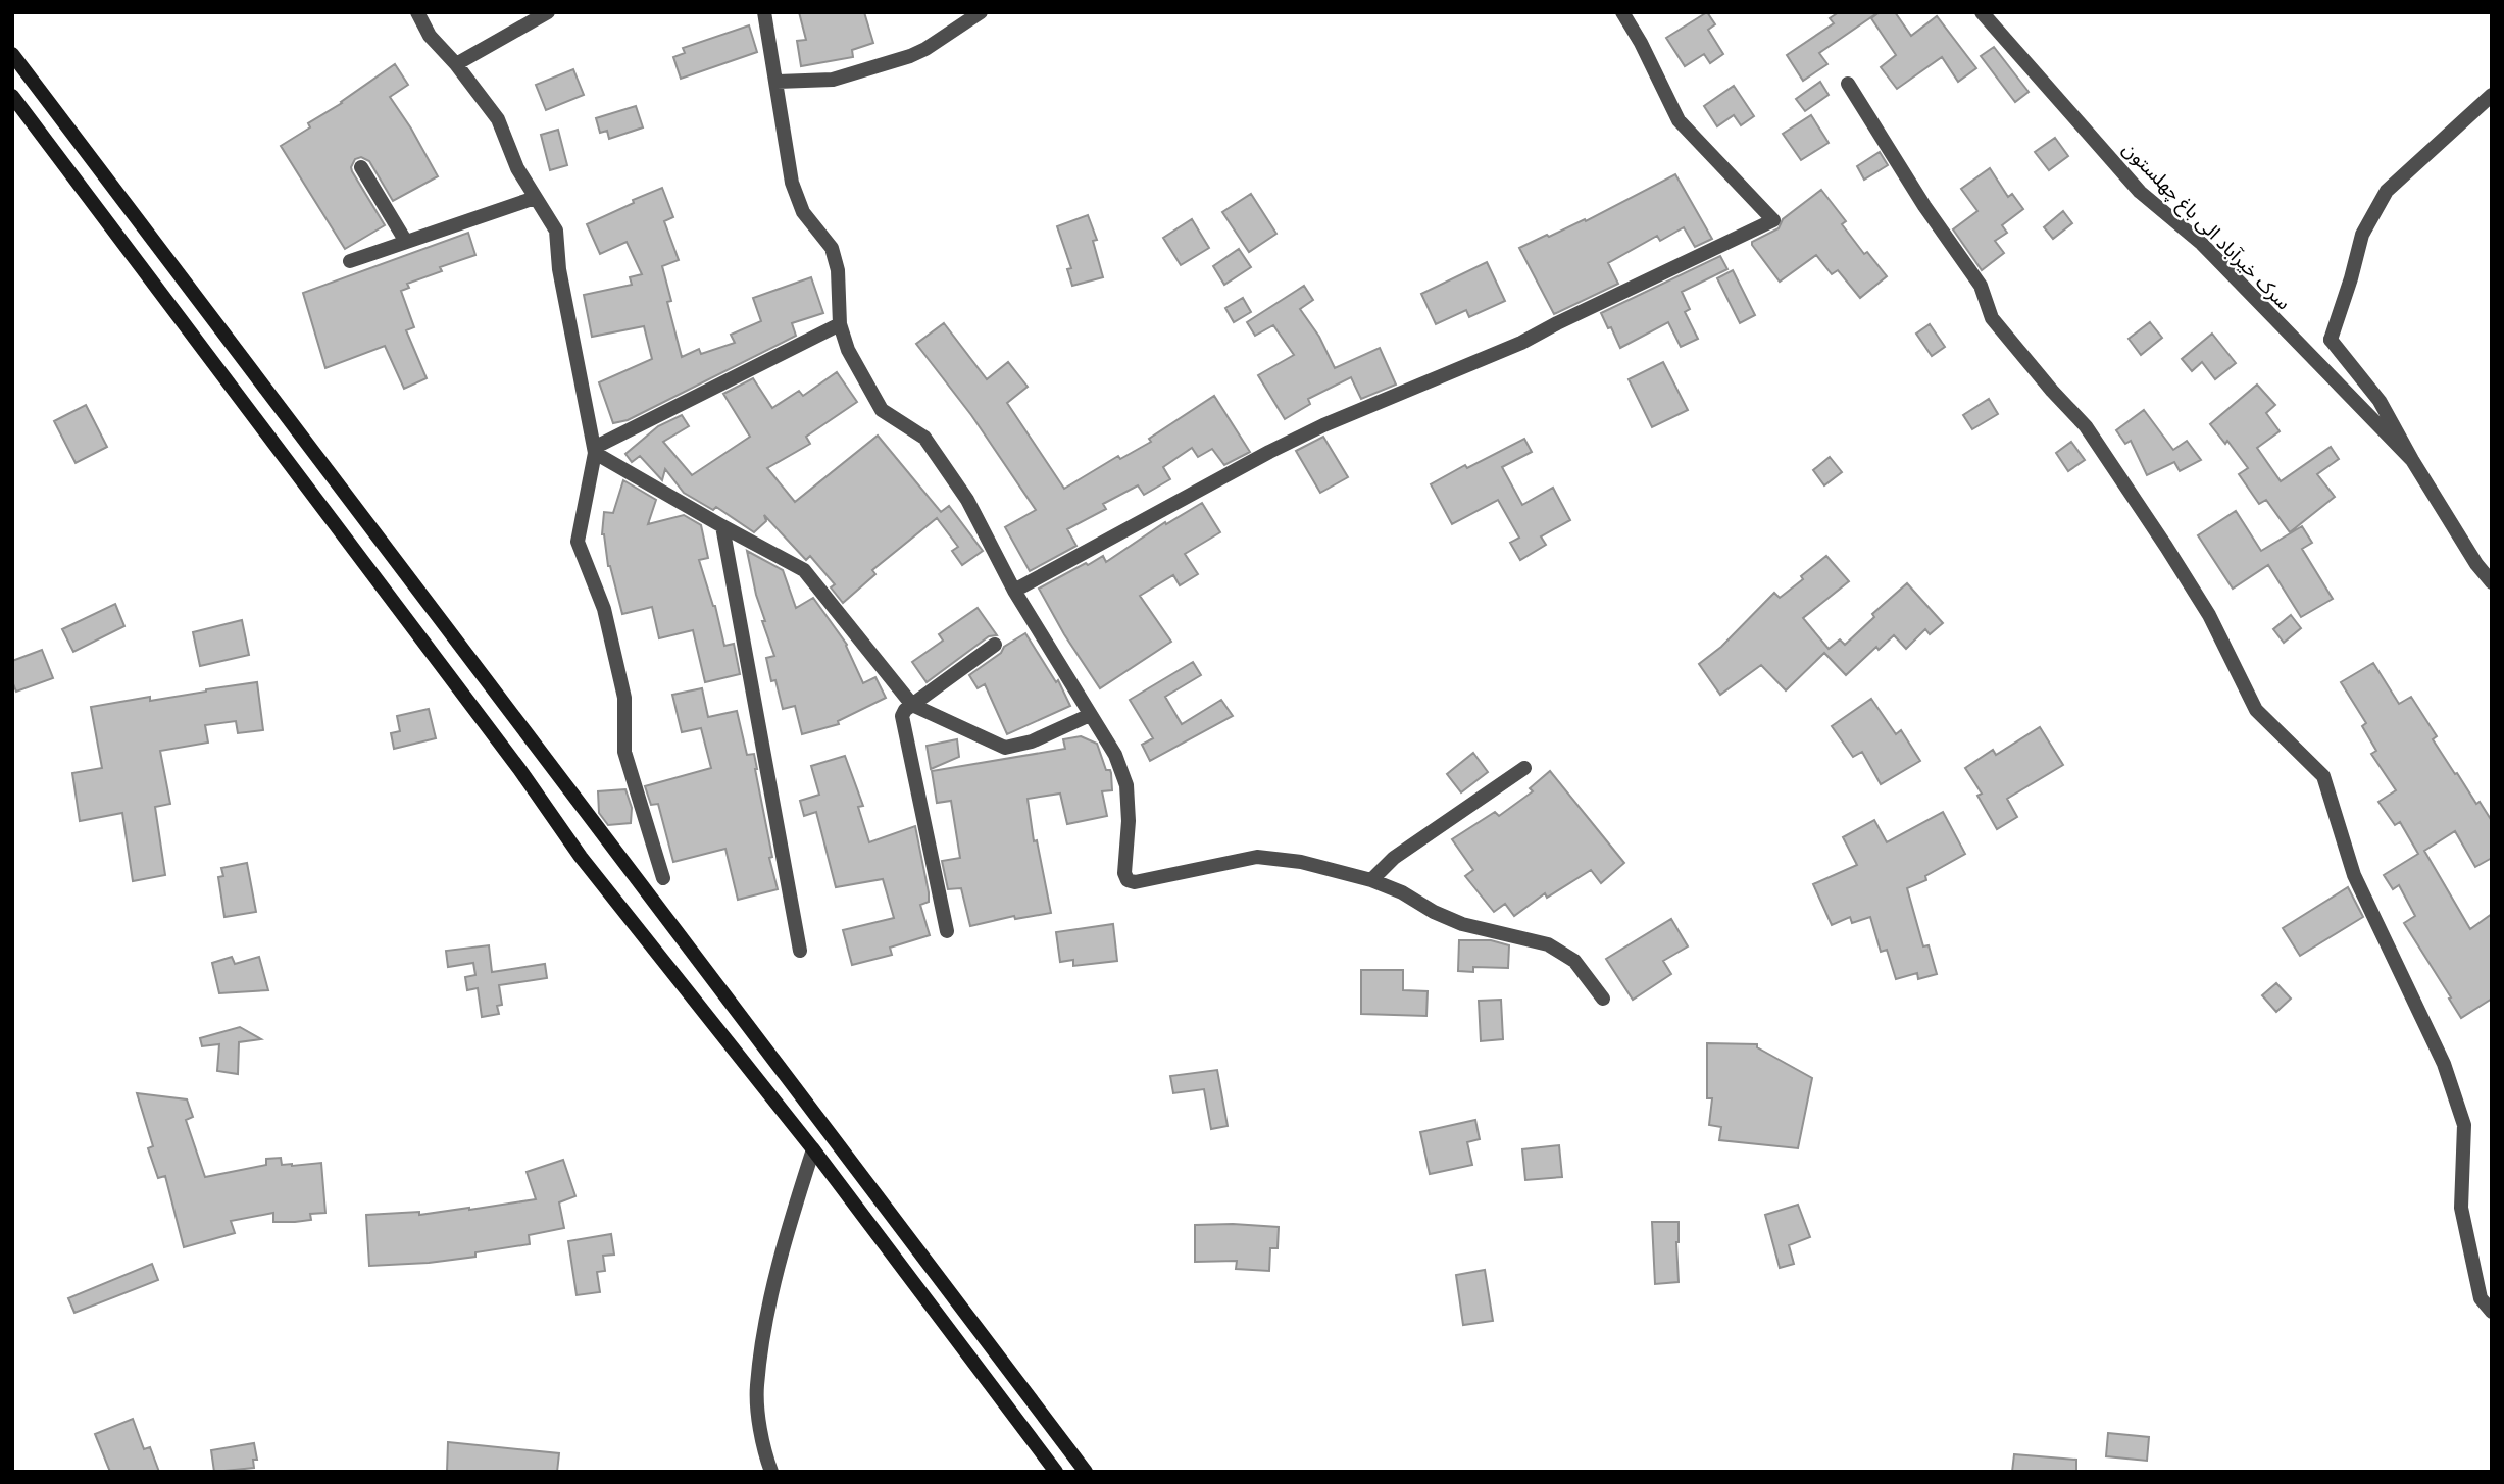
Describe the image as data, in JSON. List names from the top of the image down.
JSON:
{
  "streets": {
    "street": ["سرک خیرآباد الی باغ چهلستون"]
  }
}
